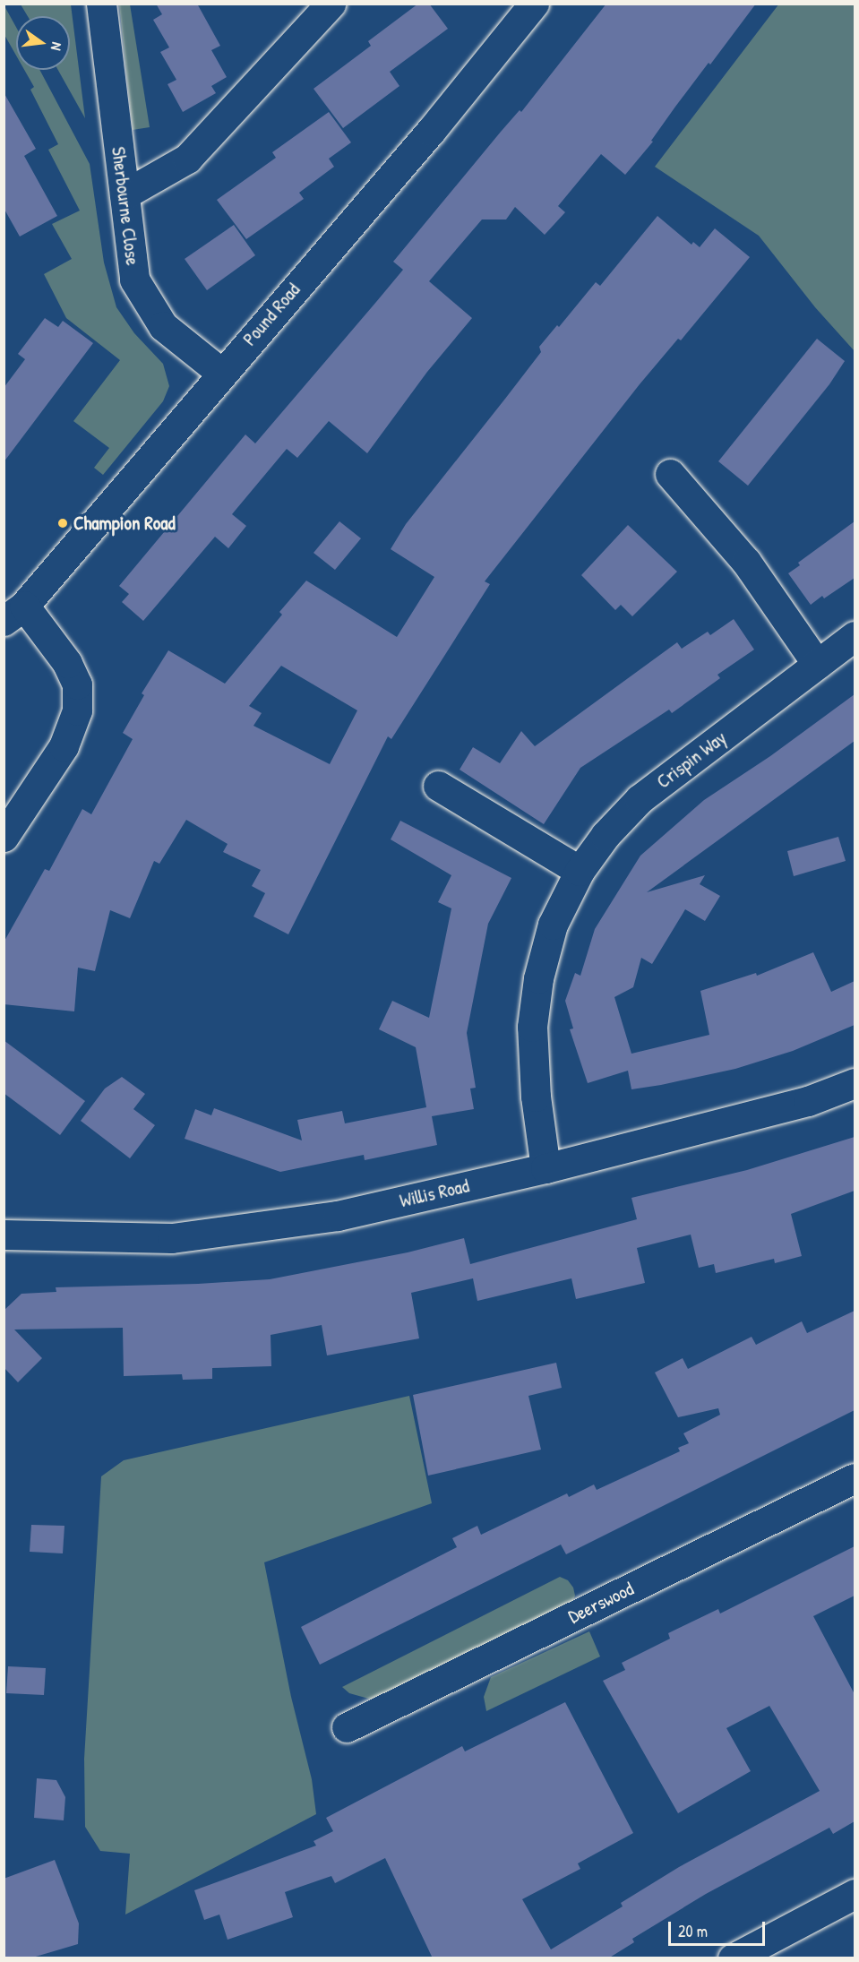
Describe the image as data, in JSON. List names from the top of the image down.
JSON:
{
  "streets": {
    "street": [
      "Sherbourne Close",
      "Pound Road",
      "Crispin Way",
      "Willis Road",
      "Deerswood"
    ]
  },
  "crossings": [
    ["Sherbourne Close", "Pound Road"],
    ["Crispin Way", "Willis Road"]
  ],
  "places": ["Champion Road"],
  "scale_bar": "20 m",
  "north": "right"
}
